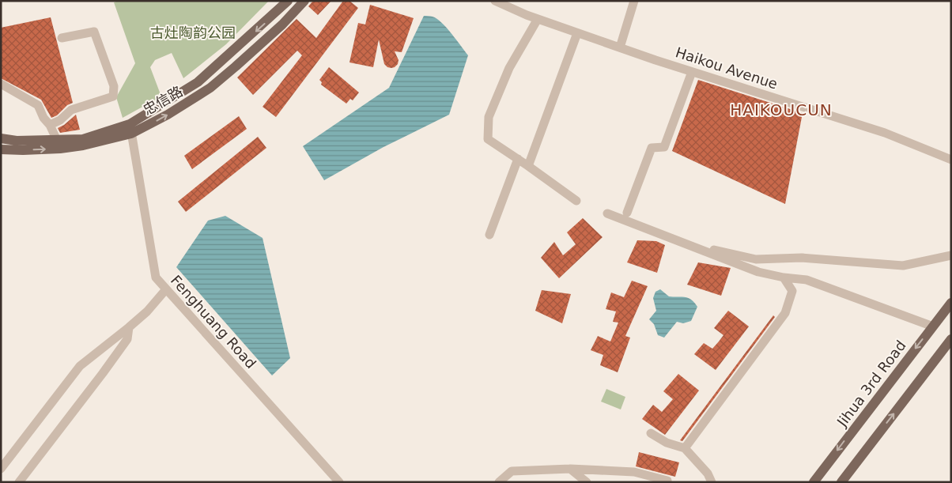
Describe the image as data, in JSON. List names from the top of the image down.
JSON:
{
  "streets": {
    "main road": ["忠信路", "Jihua 3rd Road"],
    "street": ["Haikou Avenue", "Fenghuang Road"]
  },
  "crossings": [
    ["忠信路", "Fenghuang Road"]
  ],
  "districts": ["HAIKOUCUN"],
  "parks": ["古灶陶韵公园"]
}
